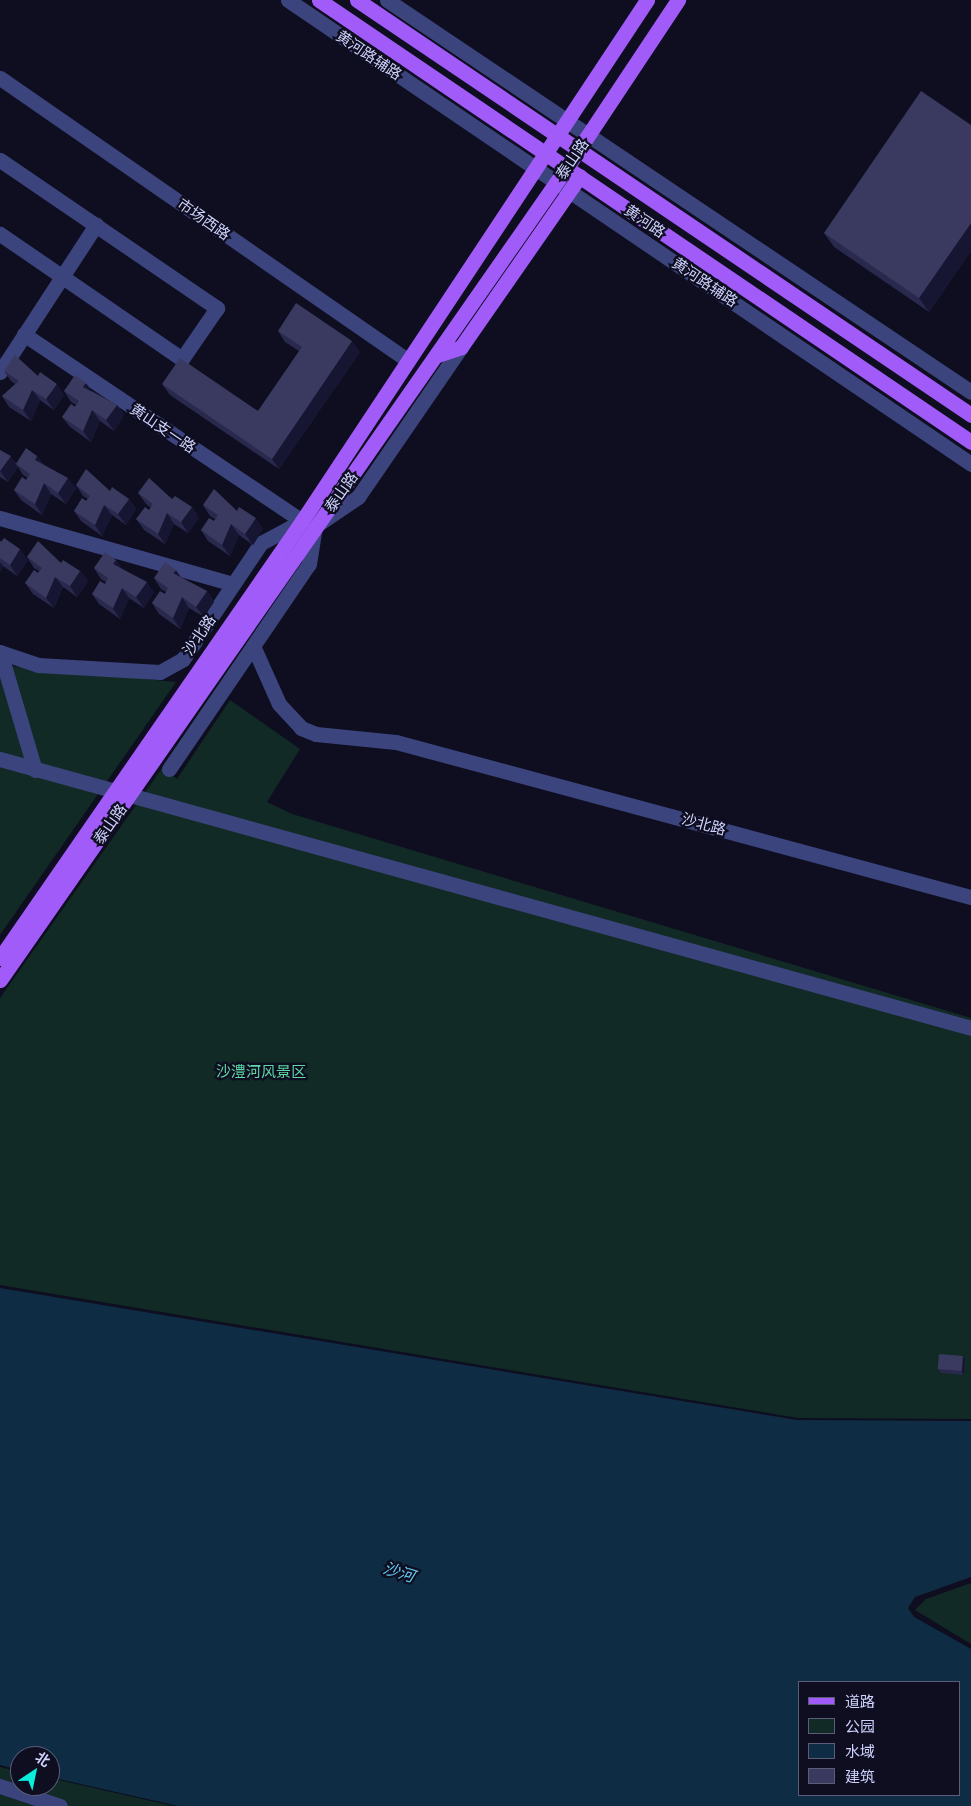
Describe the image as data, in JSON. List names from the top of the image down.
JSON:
{
  "streets": {
    "main road": ["泰山路", "黄河路"],
    "street": [
      "黄河路辅路",
      "市场西路",
      "黄山支一路",
      "沙北路"
    ]
  },
  "crossings": [
    ["黄河路辅路", "泰山路"],
    ["泰山路", "市场西路"],
    ["泰山路", "黄河路"],
    ["泰山路", "黄山支一路"],
    ["泰山路", "沙北路"],
    ["黄山支一路", "沙北路"]
  ],
  "water": ["沙河"],
  "parks": ["沙澧河风景区"],
  "legend": [
    "道路",
    "公园",
    "水域",
    "建筑"
  ],
  "north": "top right"
}
